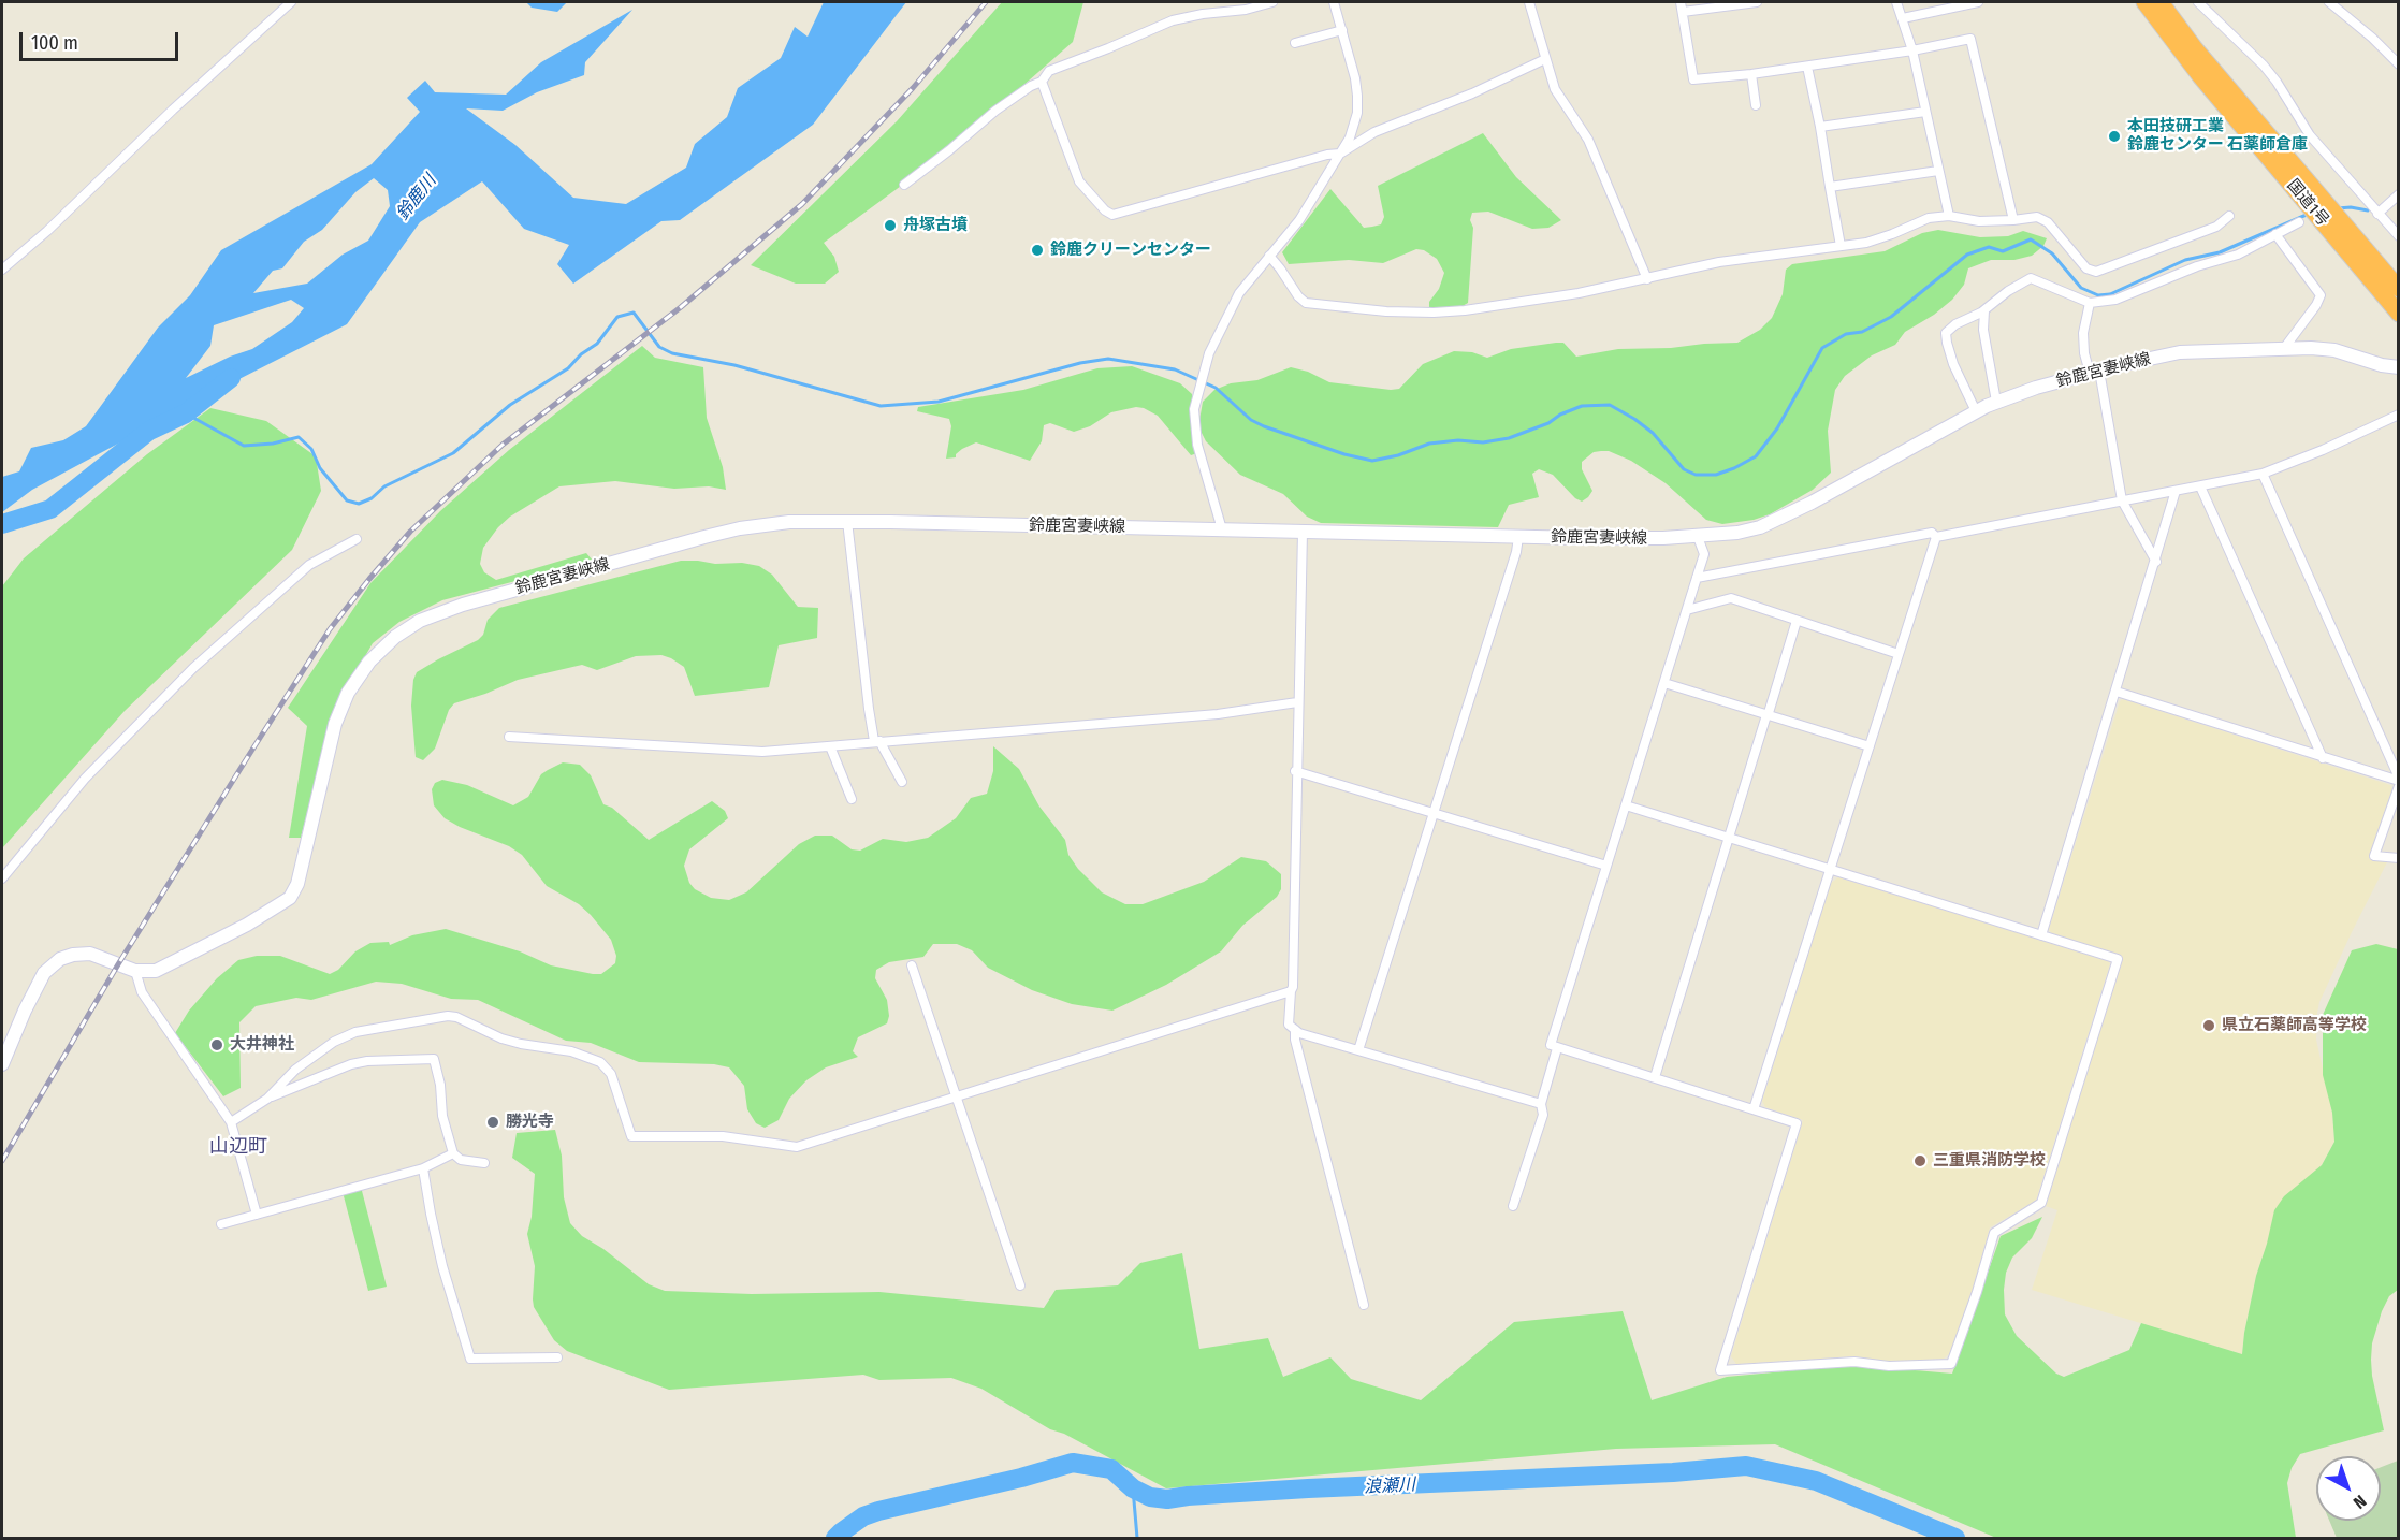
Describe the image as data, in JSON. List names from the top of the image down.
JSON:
{
  "streets": {
    "highway": ["国道1号"],
    "main road": ["鈴鹿宮妻峡線"]
  },
  "districts": ["山辺町"],
  "water": ["鈴鹿川", "浪瀬川"],
  "places": [
    "本田技研工業 鈴鹿センター 石薬師倉庫",
    "舟塚古墳",
    "鈴鹿クリーンセンター",
    "県立石薬師高等学校",
    "大井神社",
    "勝光寺",
    "三重県消防学校"
  ],
  "scale_bar": "100 m",
  "north": "bottom right"
}
